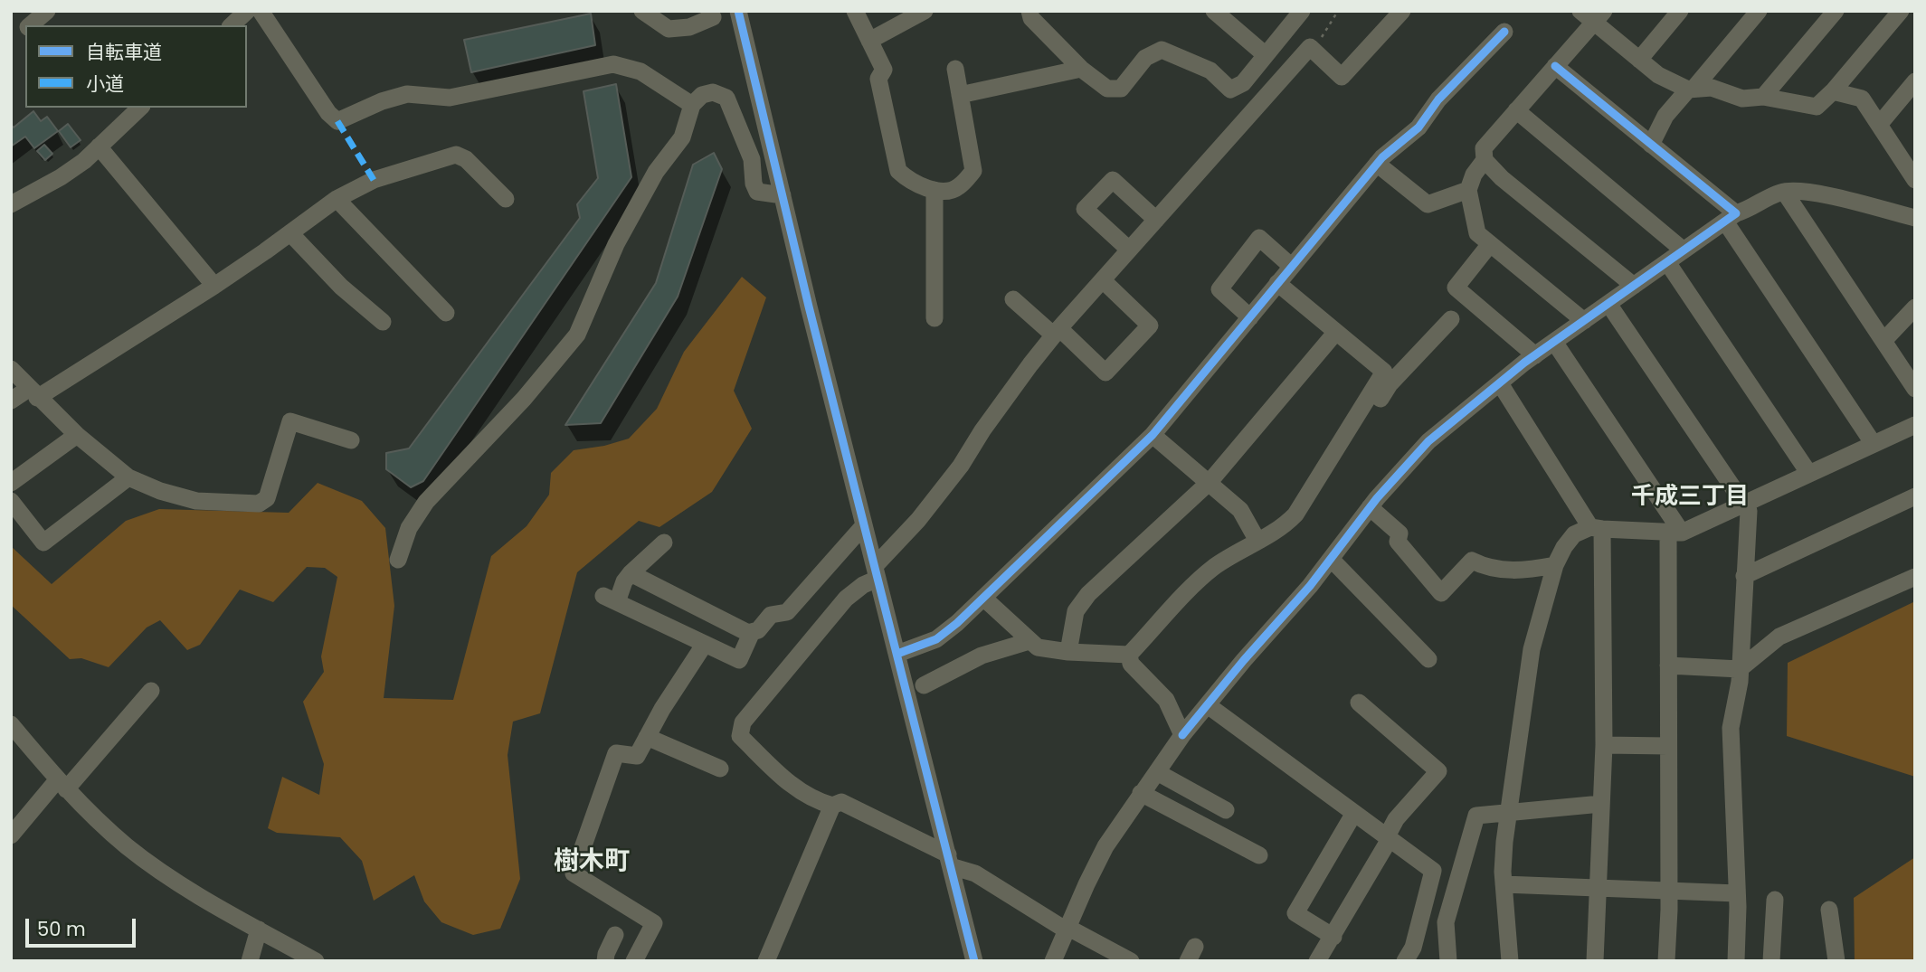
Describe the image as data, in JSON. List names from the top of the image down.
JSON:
{
  "districts": ["千成三丁目", "樹木町"],
  "legend": ["自転車道", "小道"],
  "scale_bar": "50 m"
}
